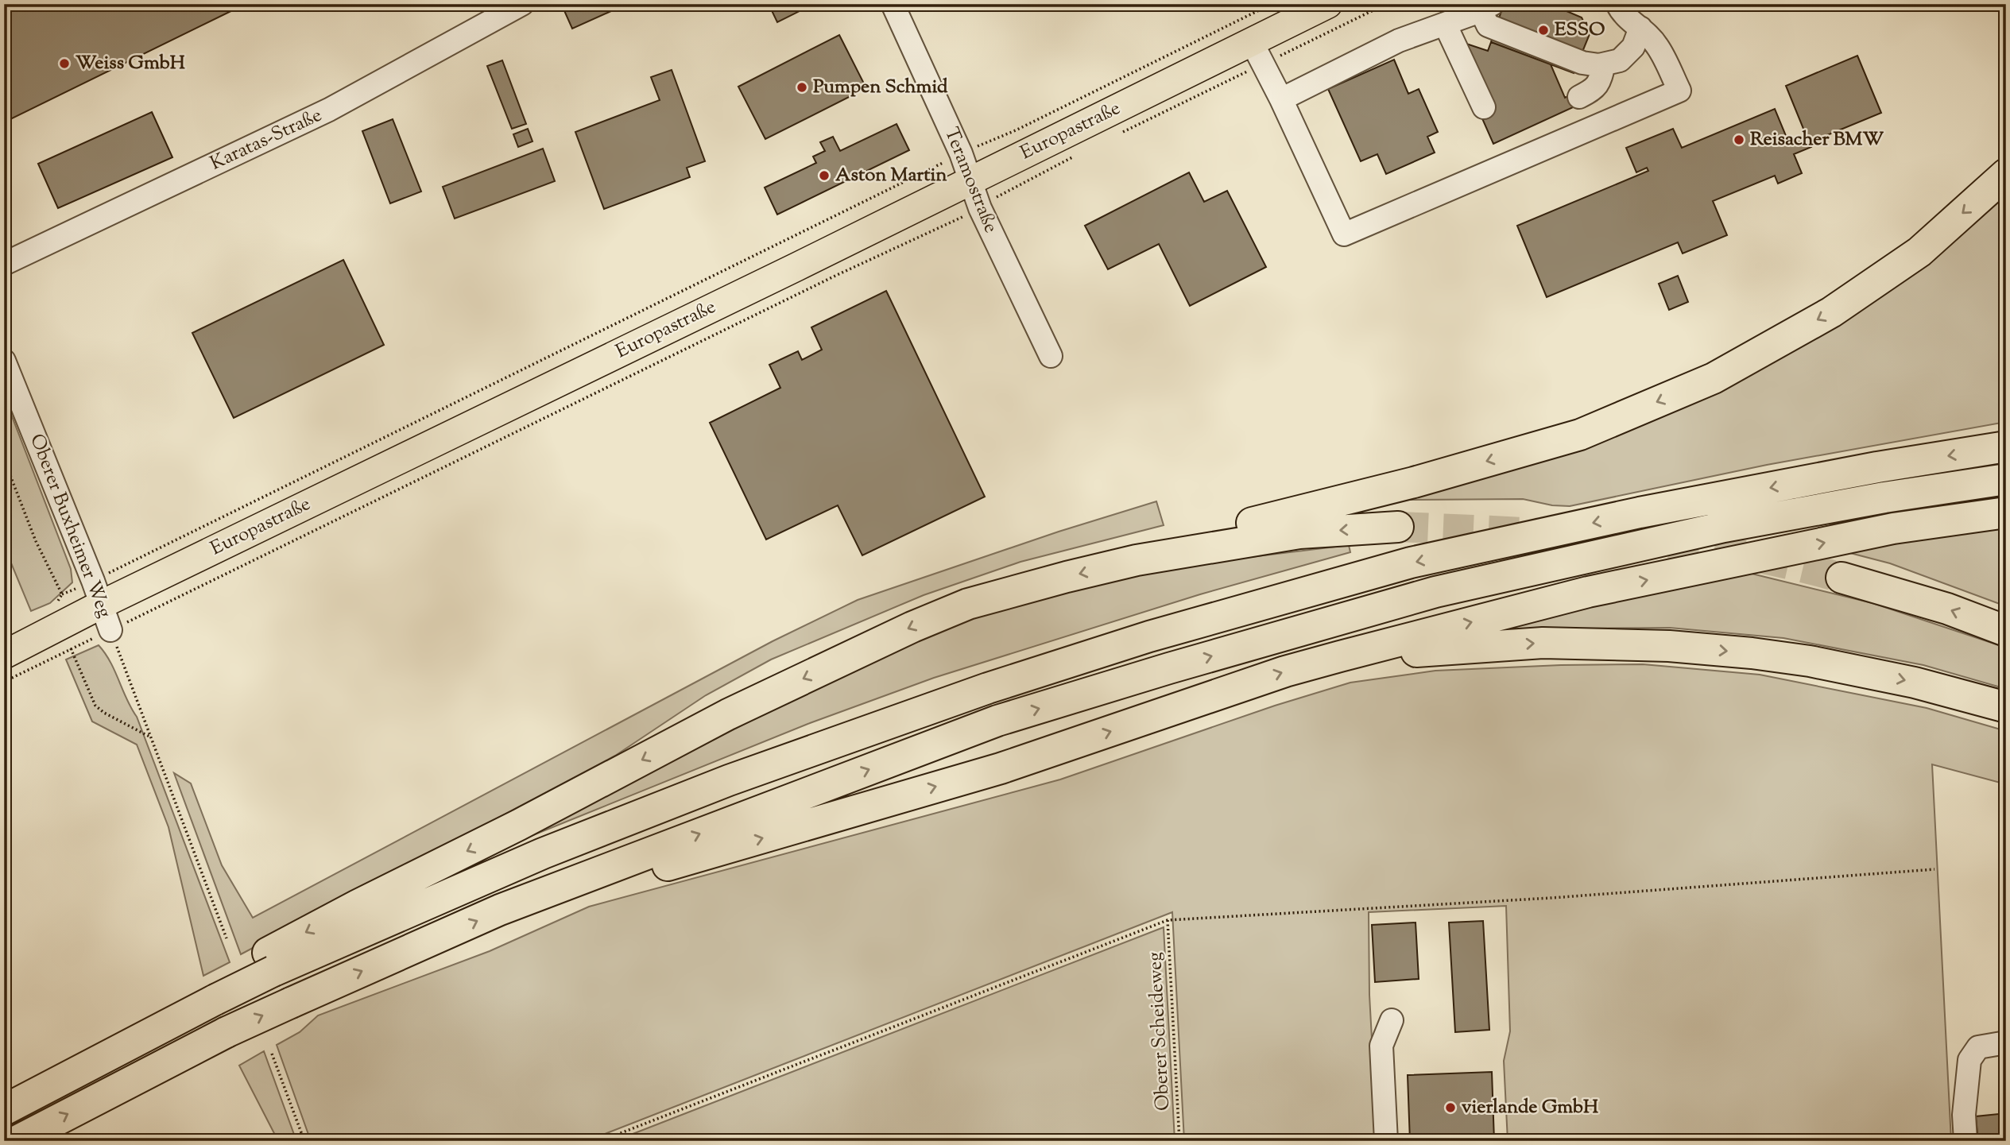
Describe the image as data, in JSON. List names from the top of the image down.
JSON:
{
  "streets": {
    "main road": ["Europastraße"],
    "street": ["Karatas-Straße", "Teramostraße", "Oberer Buxheimer Weg"],
    "path": ["Oberer Scheideweg"]
  },
  "crossings": [
    ["Europastraße", "Teramostraße"],
    ["Europastraße", "Oberer Buxheimer Weg"]
  ],
  "places": [
    "ESSO",
    "Weiss GmbH",
    "Pumpen Schmid",
    "Reisacher BMW",
    "Aston Martin",
    "vierlande GmbH"
  ]
}
